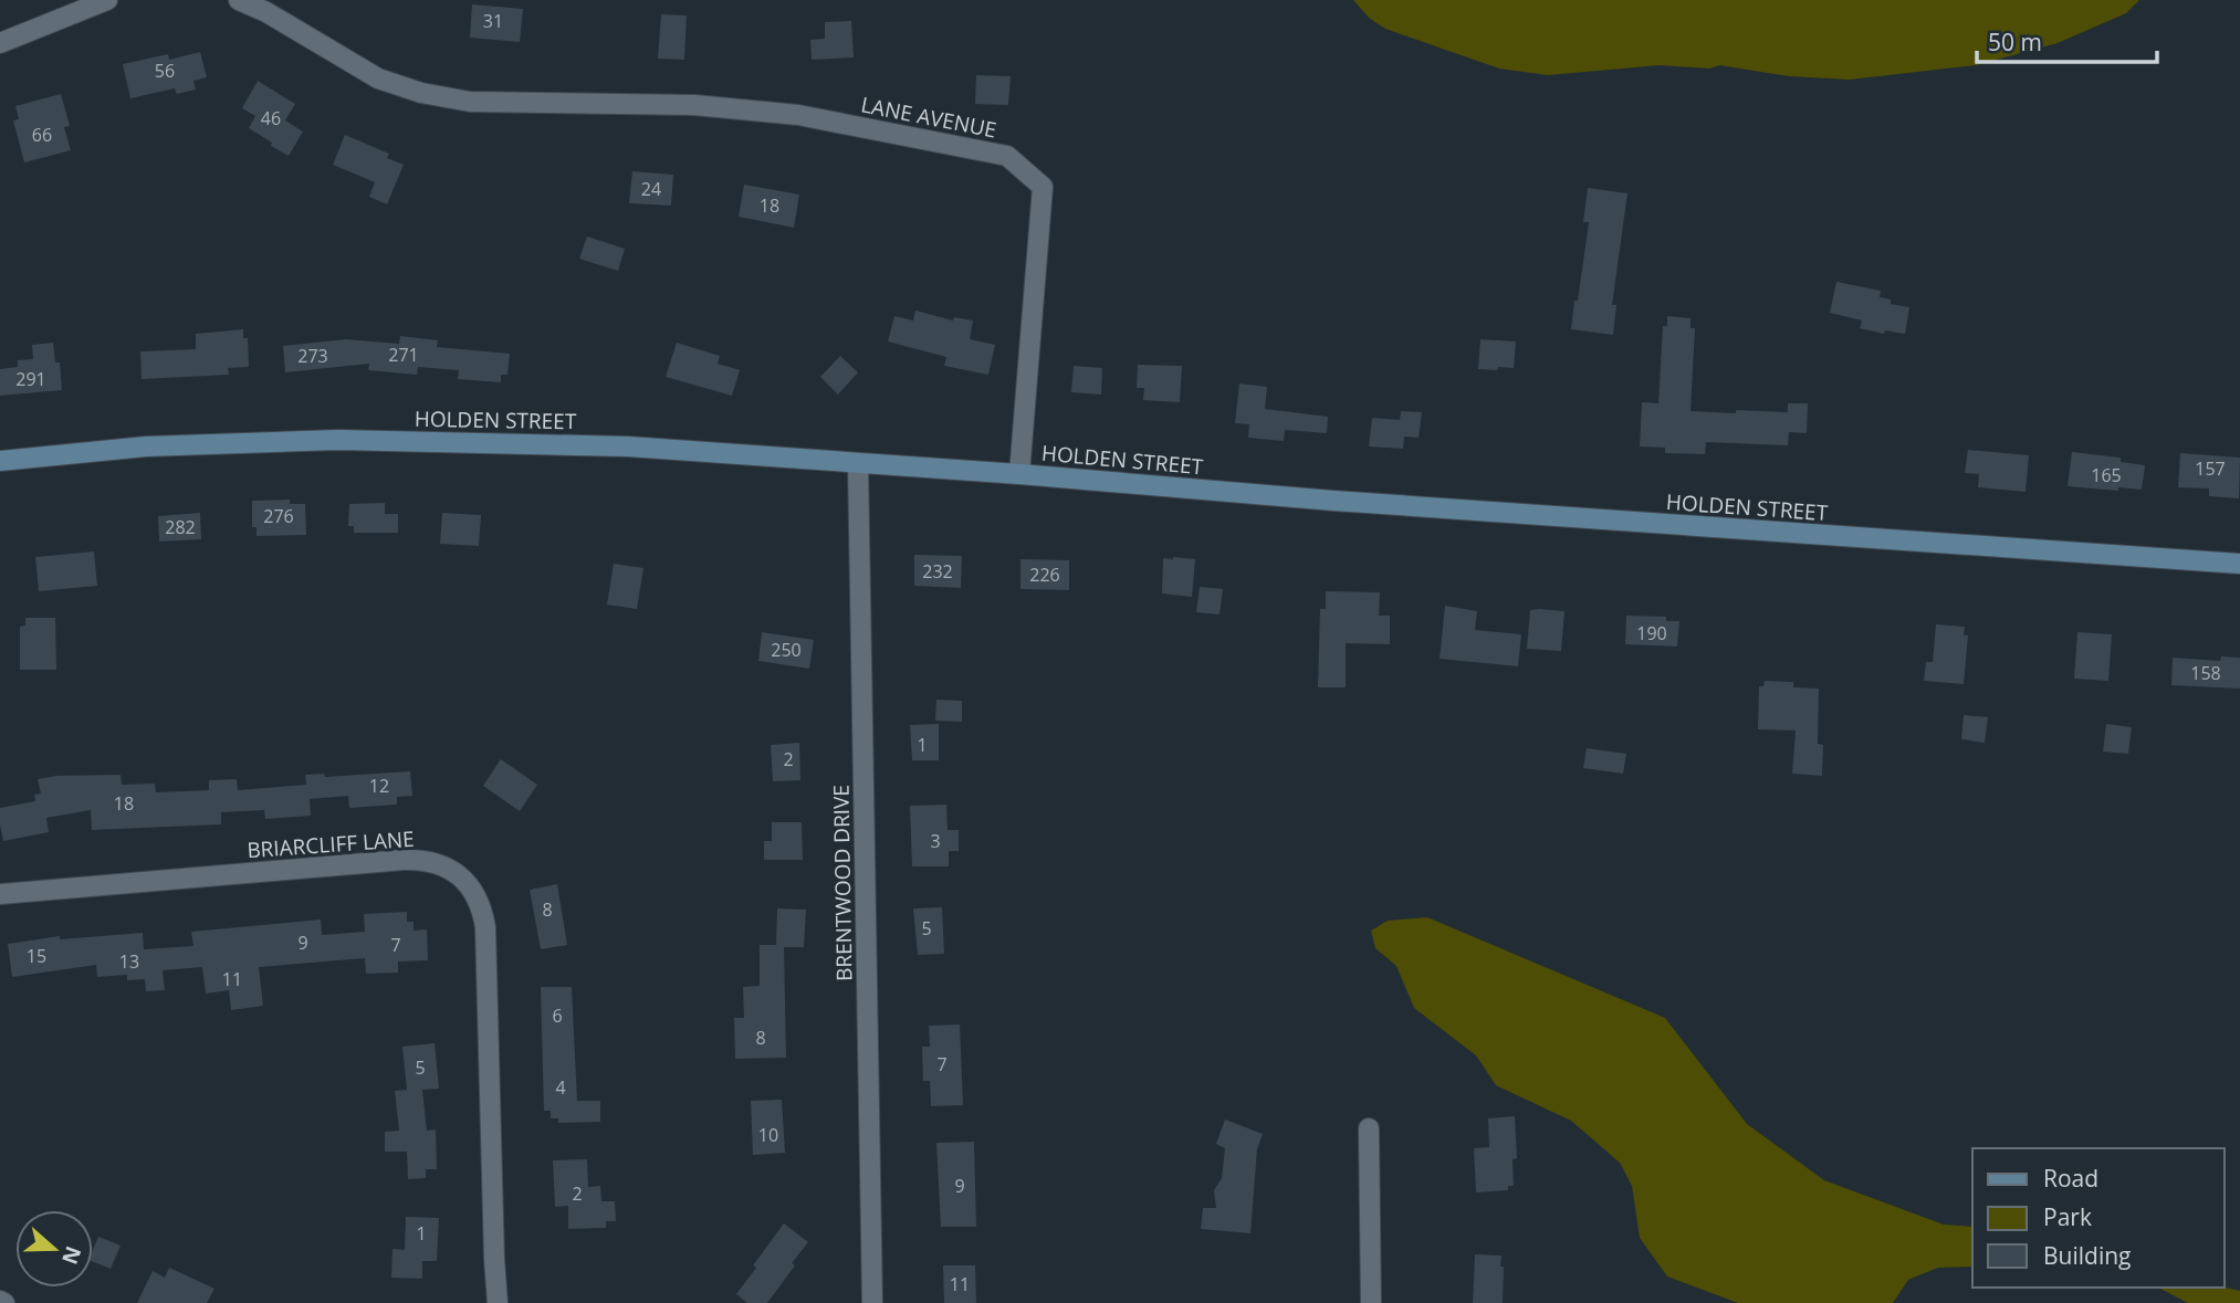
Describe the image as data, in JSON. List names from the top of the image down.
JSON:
{
  "streets": {
    "main road": ["HOLDEN STREET"],
    "street": ["LANE AVENUE", "BRIARCLIFF LANE", "BRENTWOOD DRIVE"]
  },
  "crossings": [
    ["LANE AVENUE", "HOLDEN STREET"],
    ["HOLDEN STREET", "BRENTWOOD DRIVE"]
  ],
  "house_numbers": [
    "31",
    "56",
    "46",
    "66",
    "24",
    "18",
    "271",
    "273",
    "291",
    "157",
    "165",
    "276",
    "282",
    "232",
    "226",
    "190",
    "250",
    "158",
    "1",
    "2",
    "12",
    "18",
    "3",
    "8",
    "5",
    "9",
    "7",
    "15",
    "13",
    "11",
    "6",
    "8",
    "7",
    "5",
    "4",
    "10",
    "9",
    "2",
    "1",
    "11"
  ],
  "legend": ["Road", "Park", "Building"],
  "scale_bar": "50 m",
  "north": "right"
}
